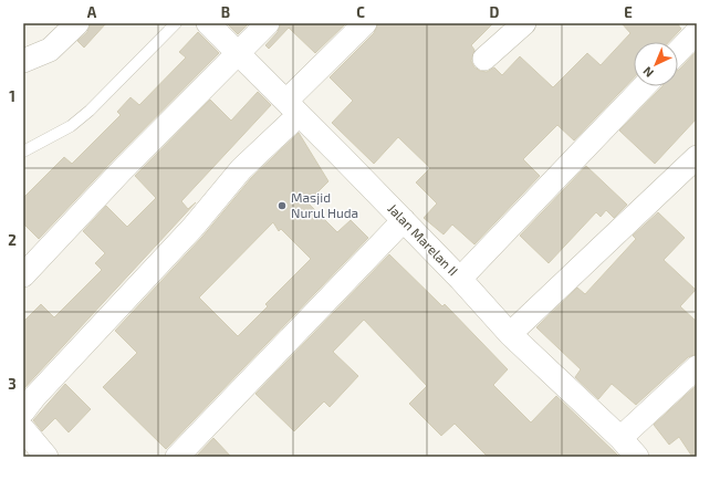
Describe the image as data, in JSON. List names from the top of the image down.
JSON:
{
  "streets": {
    "street": ["Jalan Marelan II"]
  },
  "places": ["Masjid Nurul Huda"],
  "north": "bottom left",
  "grid": {
    "columns": [
      "A",
      "B",
      "C",
      "D",
      "E"
    ],
    "rows": ["1", "2", "3"]
  }
}
